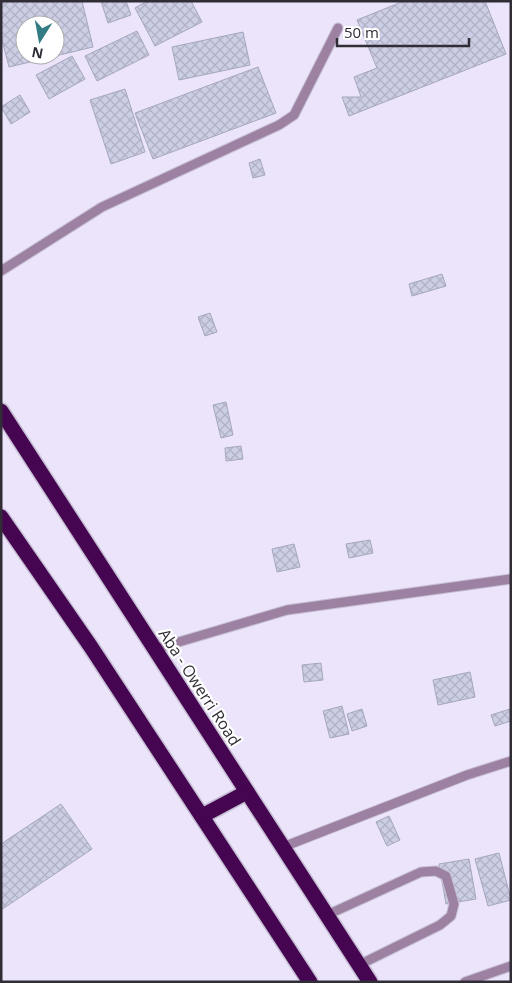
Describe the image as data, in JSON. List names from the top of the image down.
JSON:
{
  "streets": {
    "highway": ["Aba - Owerri Road"]
  },
  "scale_bar": "50 m",
  "north": "bottom"
}
